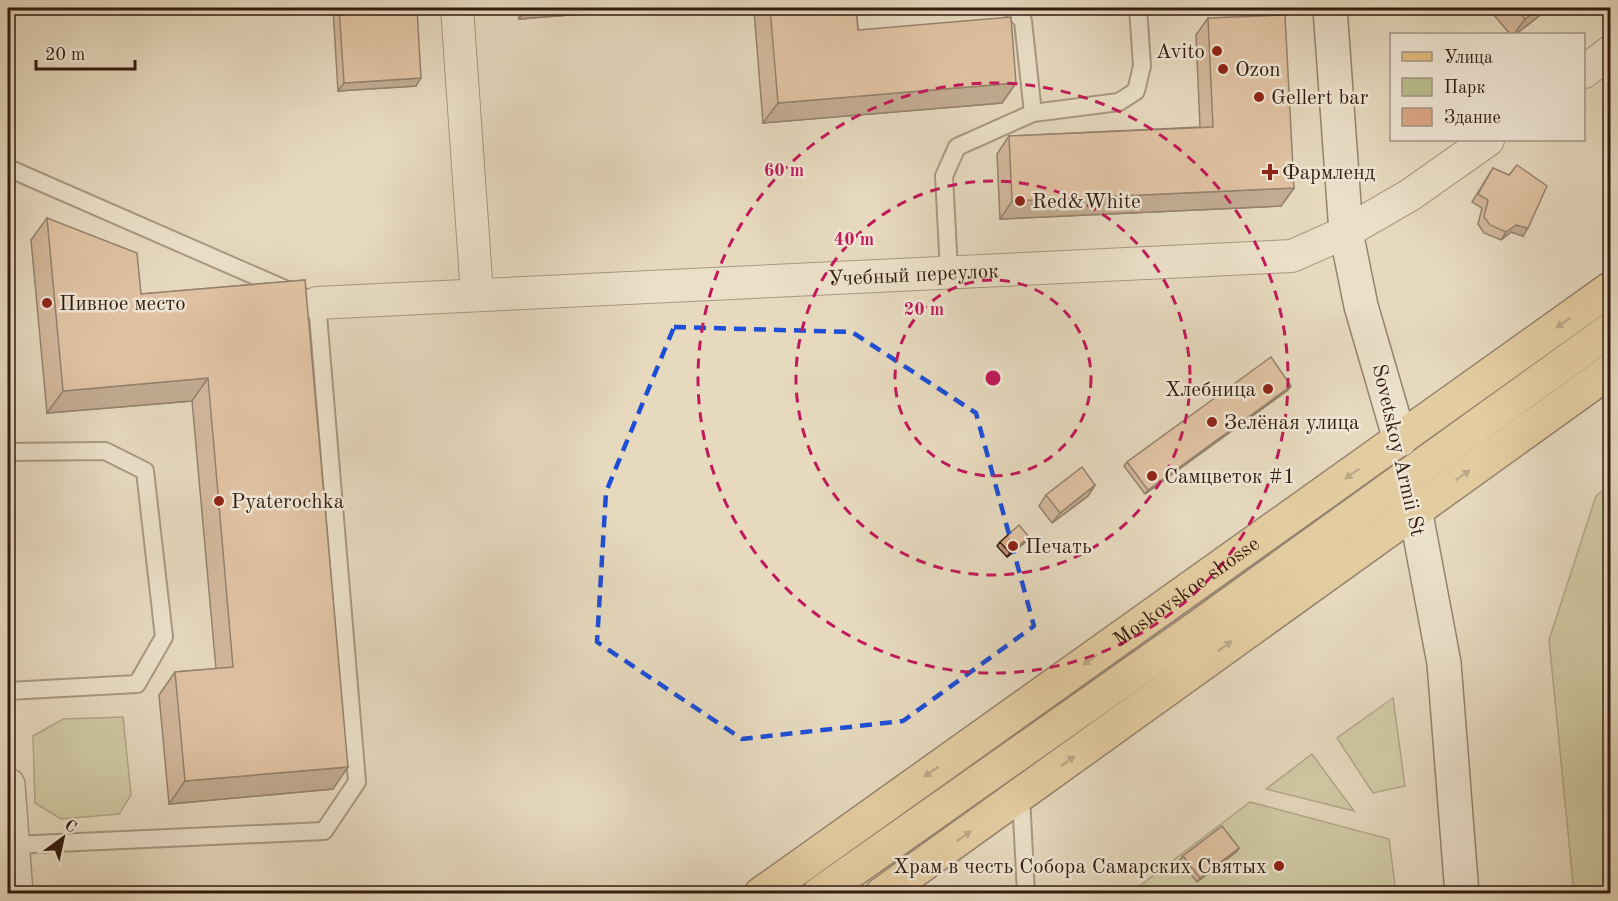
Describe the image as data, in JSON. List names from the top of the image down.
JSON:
{
  "streets": {
    "main road": ["Sovetskoy Armii St", "Moskovskoe shosse"],
    "street": ["Учебный переулок"]
  },
  "crossings": [
    ["Учебный переулок", "Sovetskoy Armii St"],
    ["Sovetskoy Armii St", "Moskovskoe shosse"]
  ],
  "places": {
    "other": [
      "Avito",
      "Ozon",
      "Gellert bar",
      "Red&White",
      "Пивное место",
      "Хлебница",
      "Зелёная улица",
      "Самцветок #1",
      "Pyaterochka",
      "Печать",
      "Храм в честь Собора Самарских Святых"
    ],
    "health": ["Фармленд"]
  },
  "legend": ["Улица", "Парк", "Здание"],
  "scale_bar": "20 m",
  "north": "top right",
  "rings": ["60 m", "40 m", "20 m"]
}
